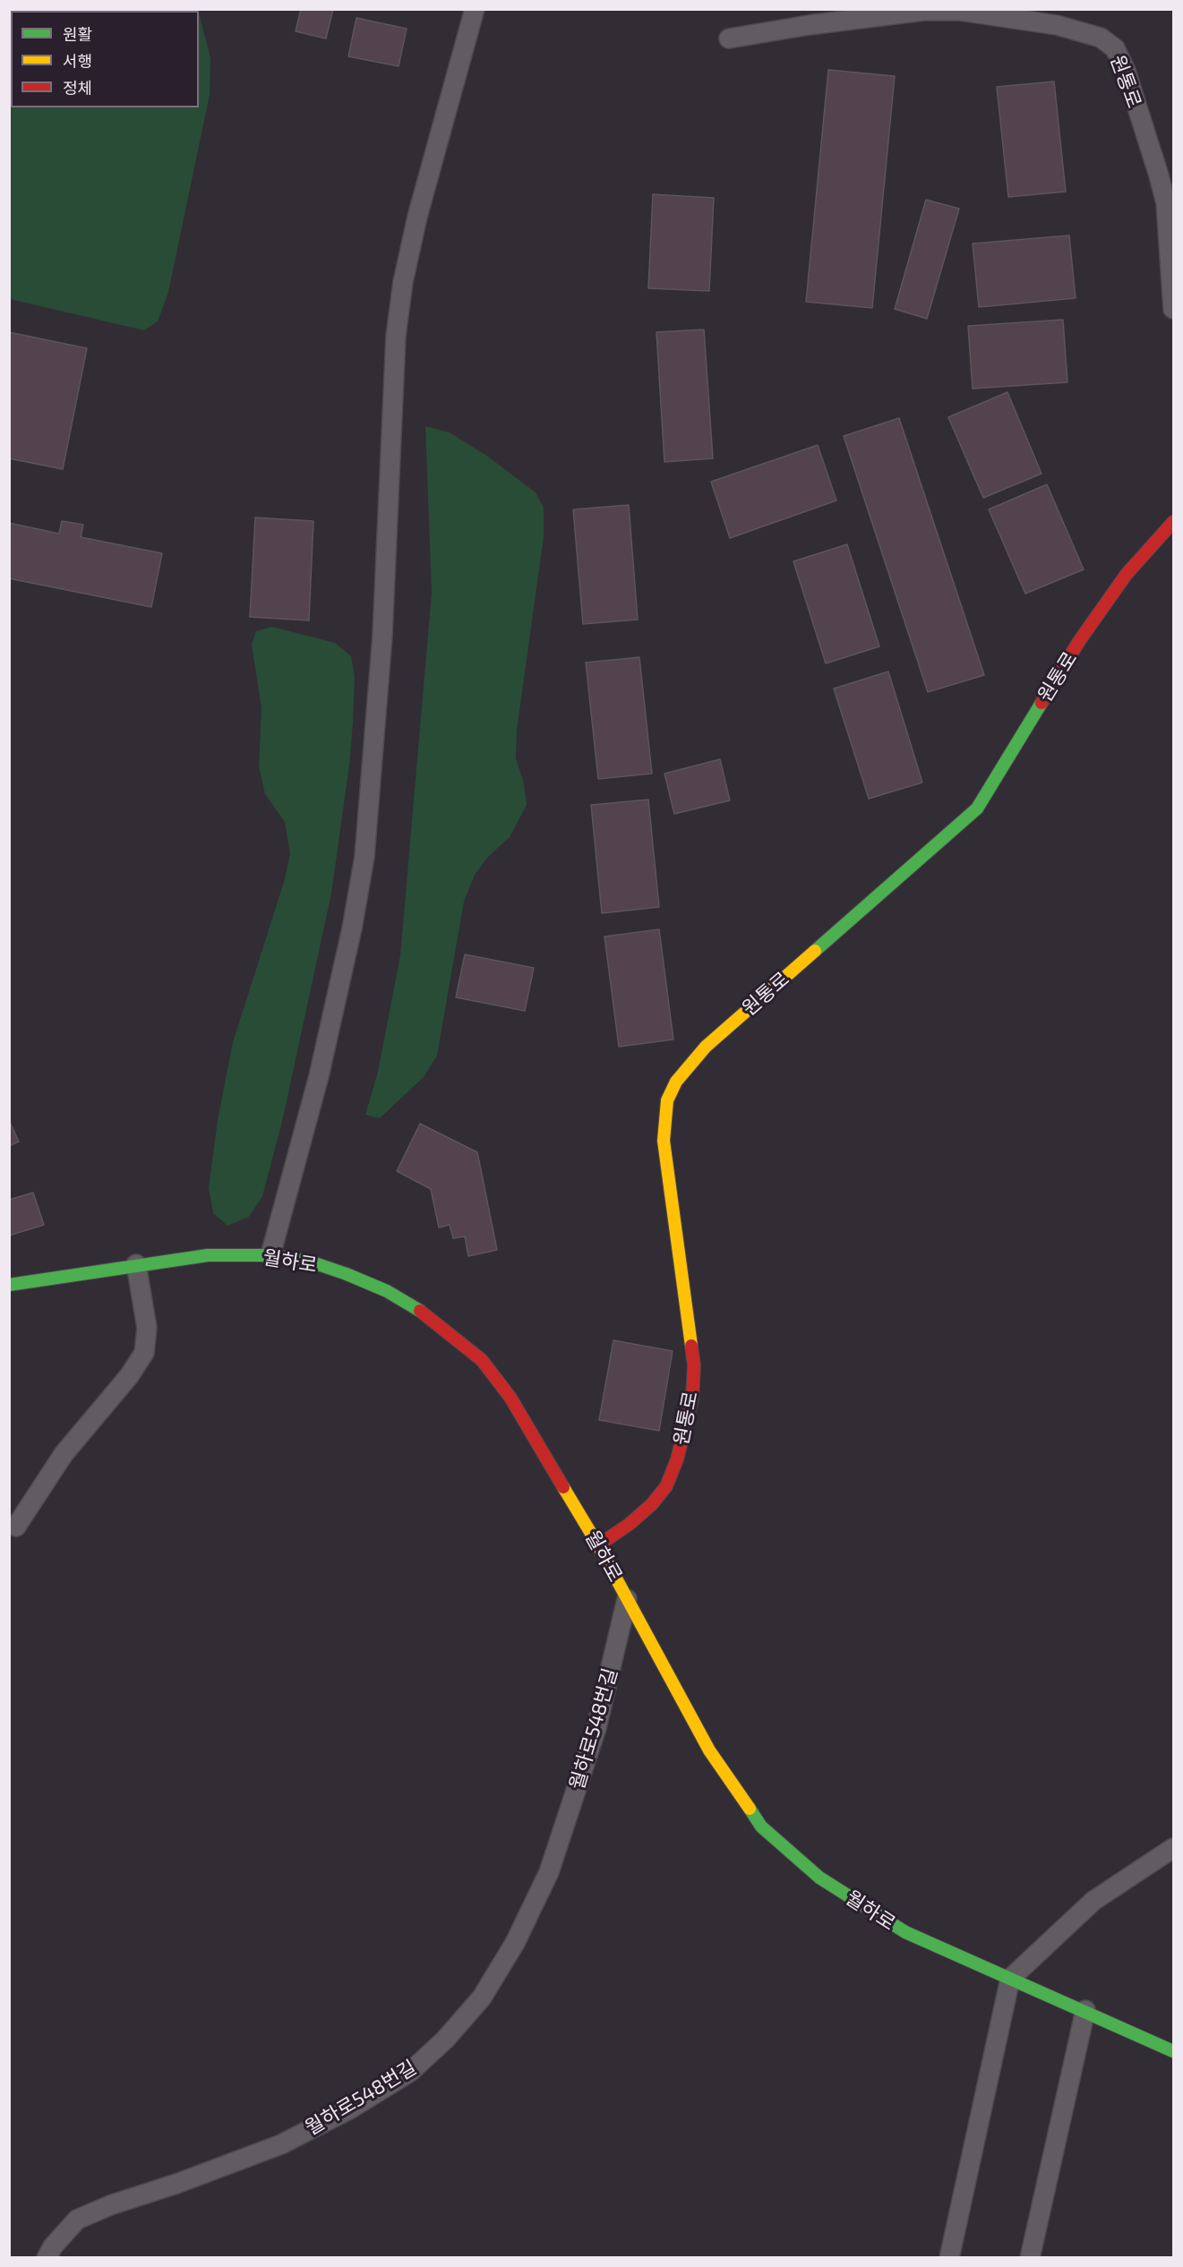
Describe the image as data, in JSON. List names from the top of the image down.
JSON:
{
  "streets": {
    "street": ["원통로", "월하로"],
    "lane": ["월하로548번길"]
  },
  "crossings": [
    ["원통로", "월하로"],
    ["월하로", "월하로548번길"]
  ],
  "legend": ["원활", "서행", "정체"]
}
